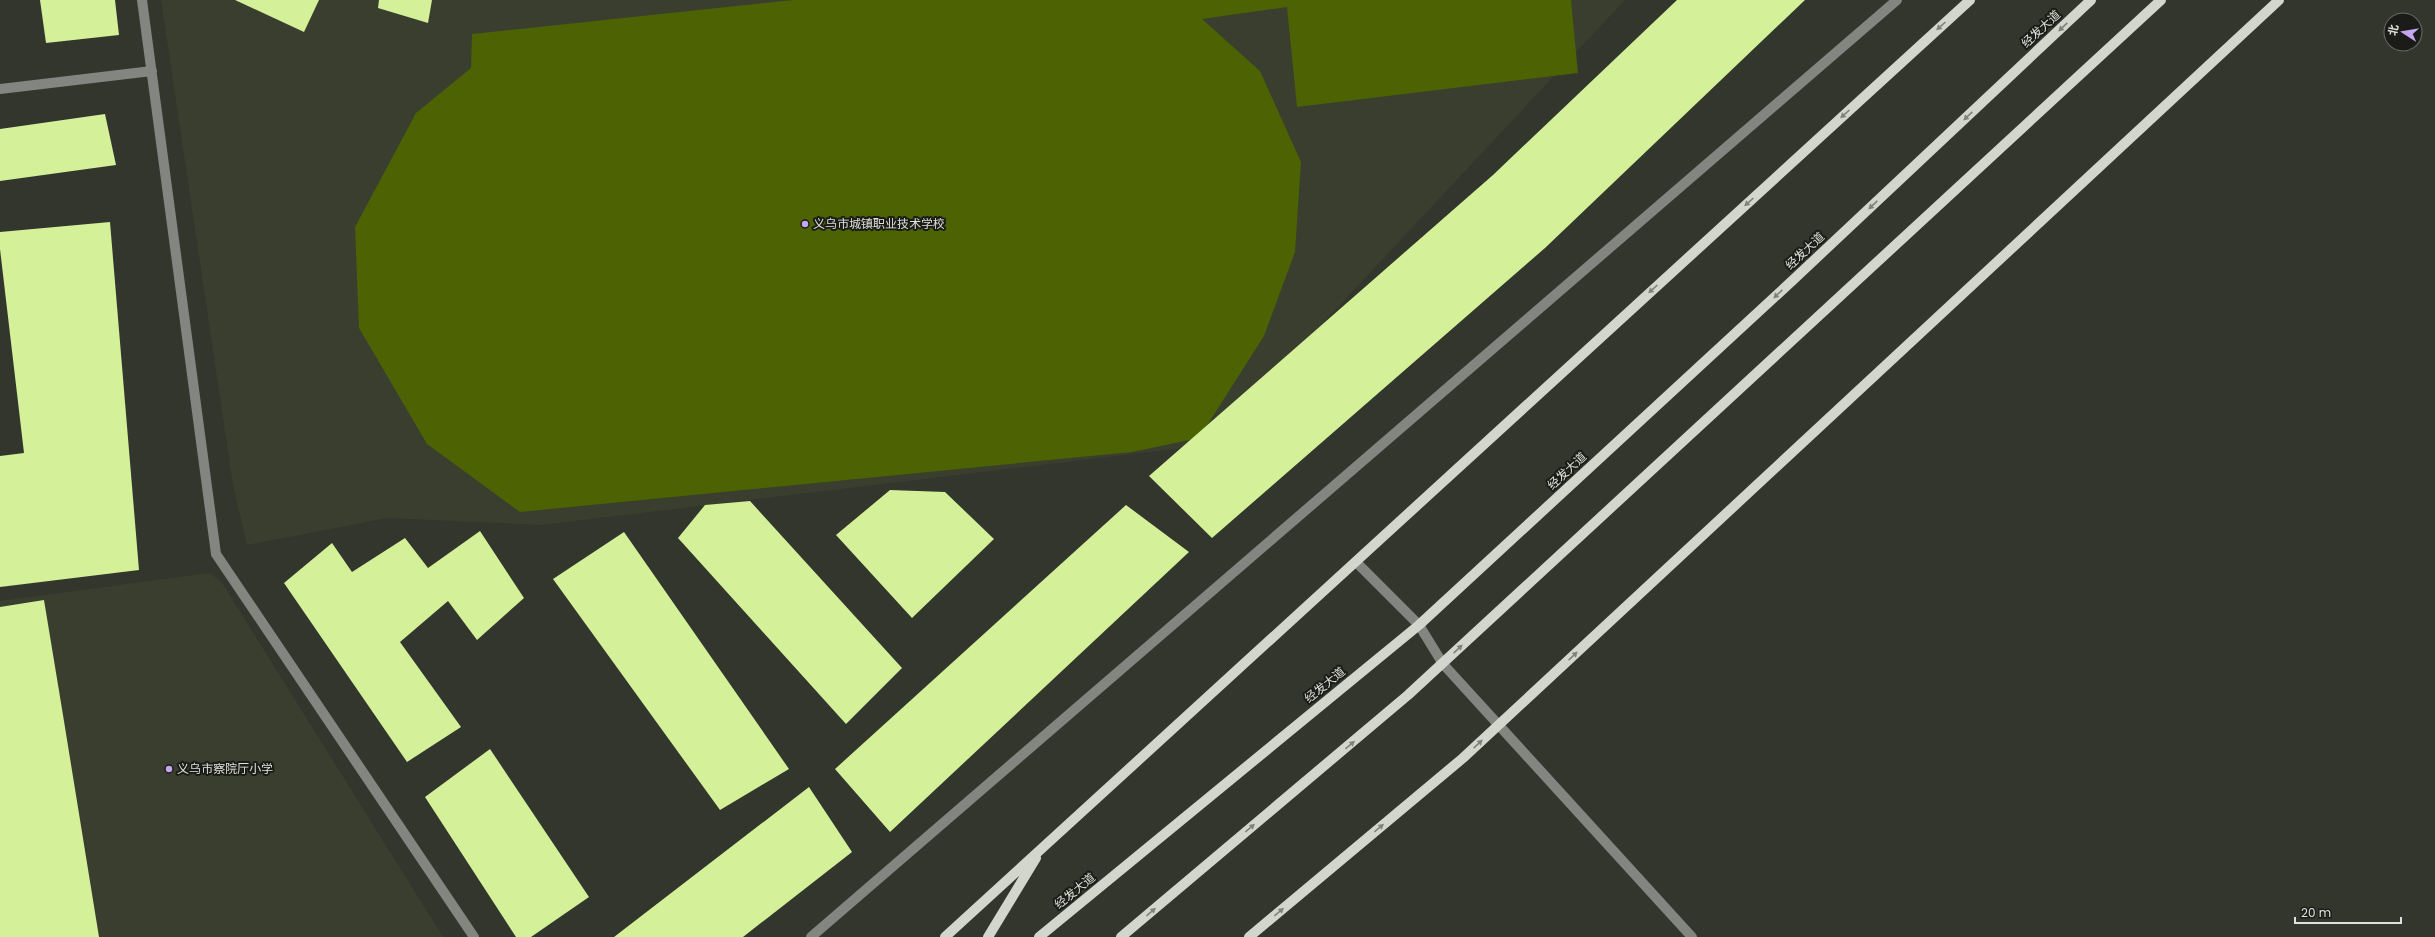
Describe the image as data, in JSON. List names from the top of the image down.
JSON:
{
  "streets": {
    "main road": ["经发大道"]
  },
  "places": ["义乌市城镇职业技术学校", "义乌市察院厅小学"],
  "scale_bar": "20 m",
  "north": "left"
}
